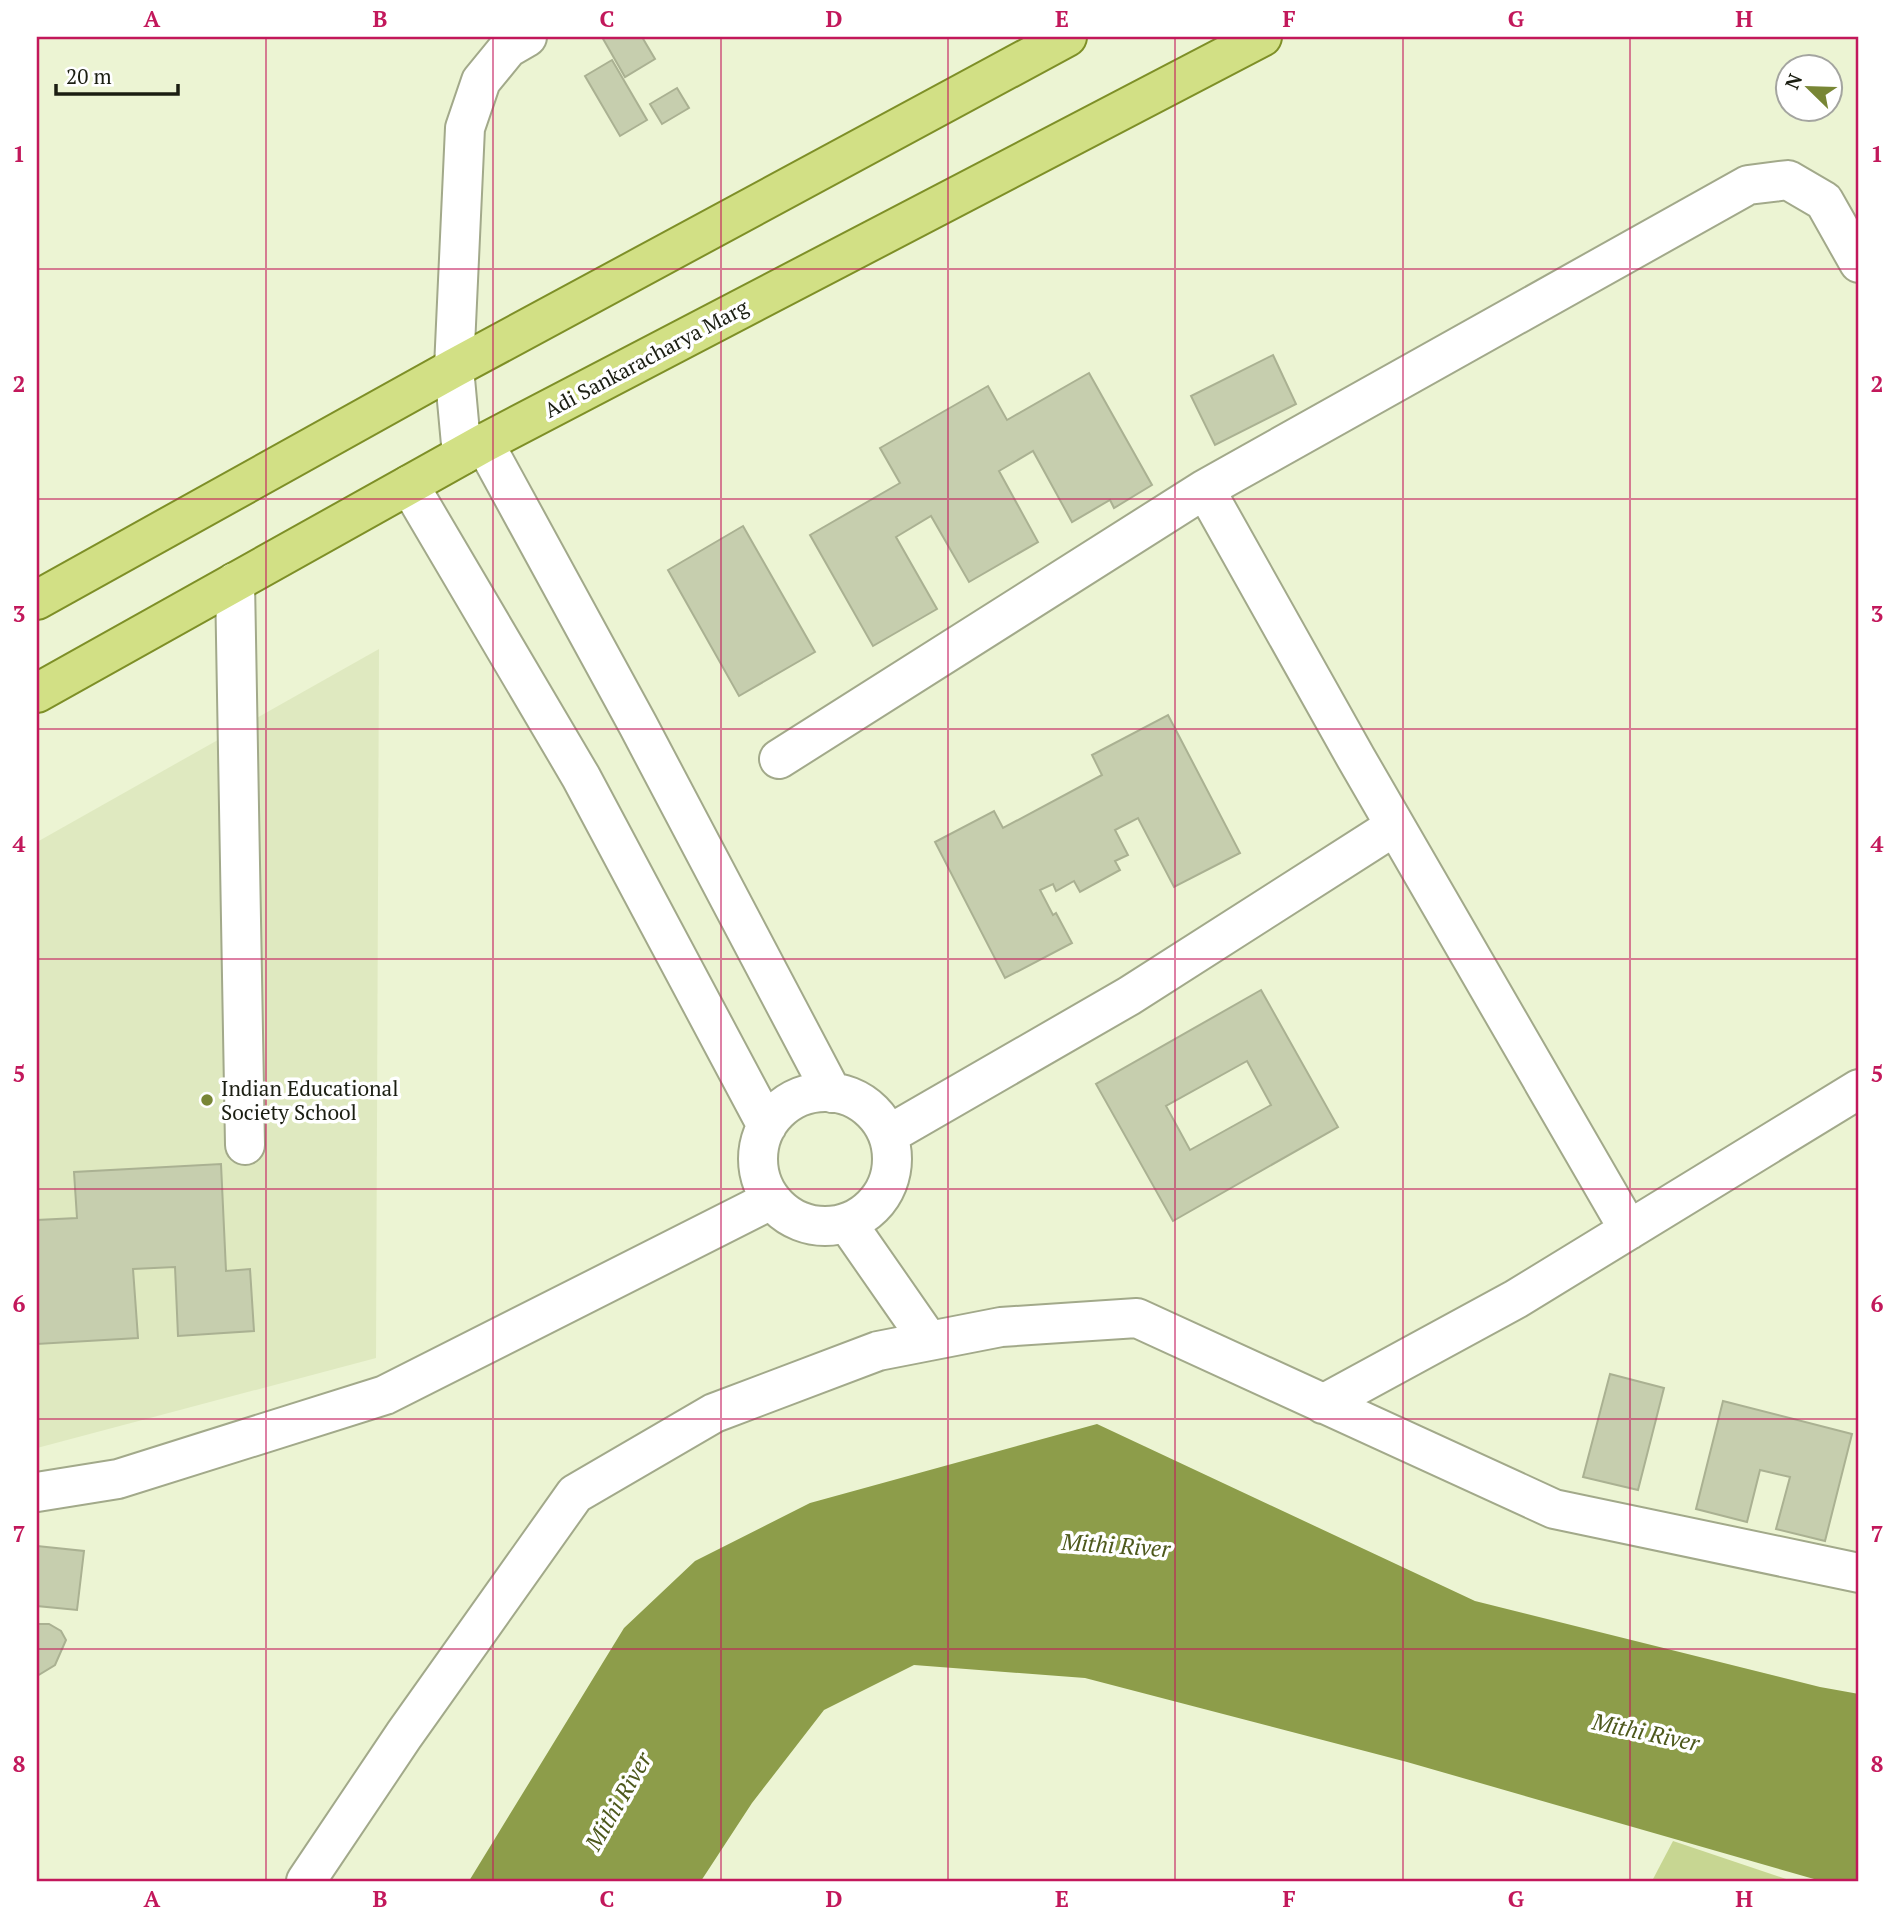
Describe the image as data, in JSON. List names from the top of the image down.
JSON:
{
  "streets": {
    "main road": ["Adi Sankaracharya Marg"]
  },
  "water": ["Mithi River"],
  "places": ["Indian Educational Society School"],
  "scale_bar": "20 m",
  "north": "top left",
  "grid": {
    "columns": [
      "A",
      "B",
      "C",
      "D",
      "E",
      "F",
      "G",
      "H"
    ],
    "rows": [
      "1",
      "2",
      "3",
      "4",
      "5",
      "6",
      "7",
      "8"
    ]
  }
}
